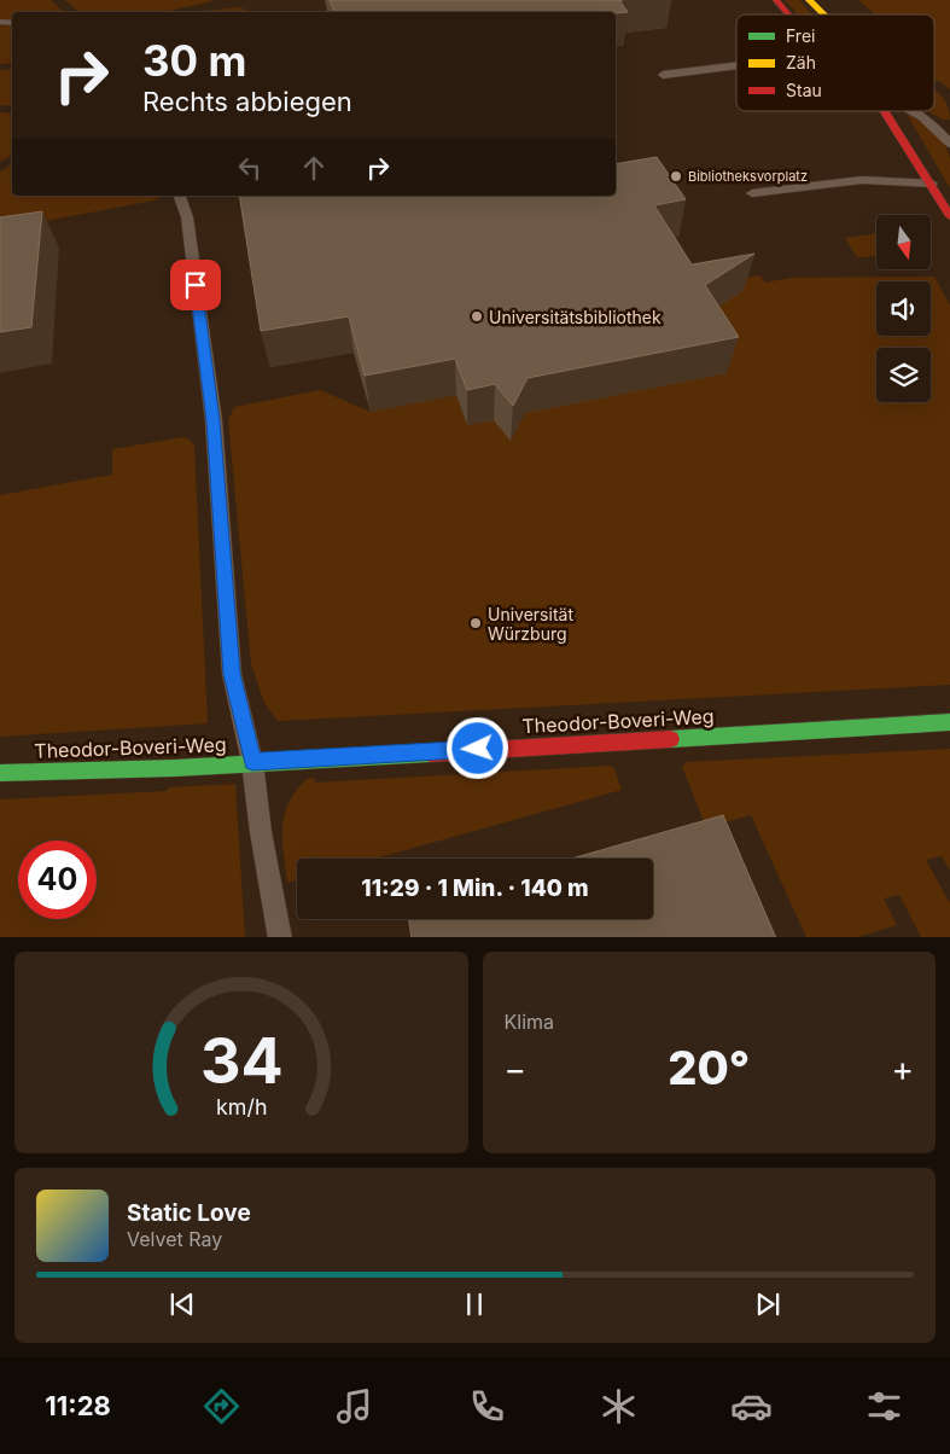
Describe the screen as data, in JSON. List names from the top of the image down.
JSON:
{
  "streets": {
    "street": ["Theodor-Boveri-Weg"]
  },
  "places": ["Bibliotheksvorplatz", "Universitätsbibliothek", "Universität Würzburg"],
  "legend": ["Frei", "Zäh", "Stau"],
  "north": "bottom",
  "page": {
    "turn": ["30 m", "Rechts abbiegen"],
    "limit": "40",
    "trip": "11:29 · 1 Min. · 140 m",
    "tile": "Klima",
    "heat": ["−", "20°", "+"],
    "song": ["Static Love", "Velvet Ray"],
    "tabs": "11:28",
    "gauge": ["34", "km/h"]
  }
}
